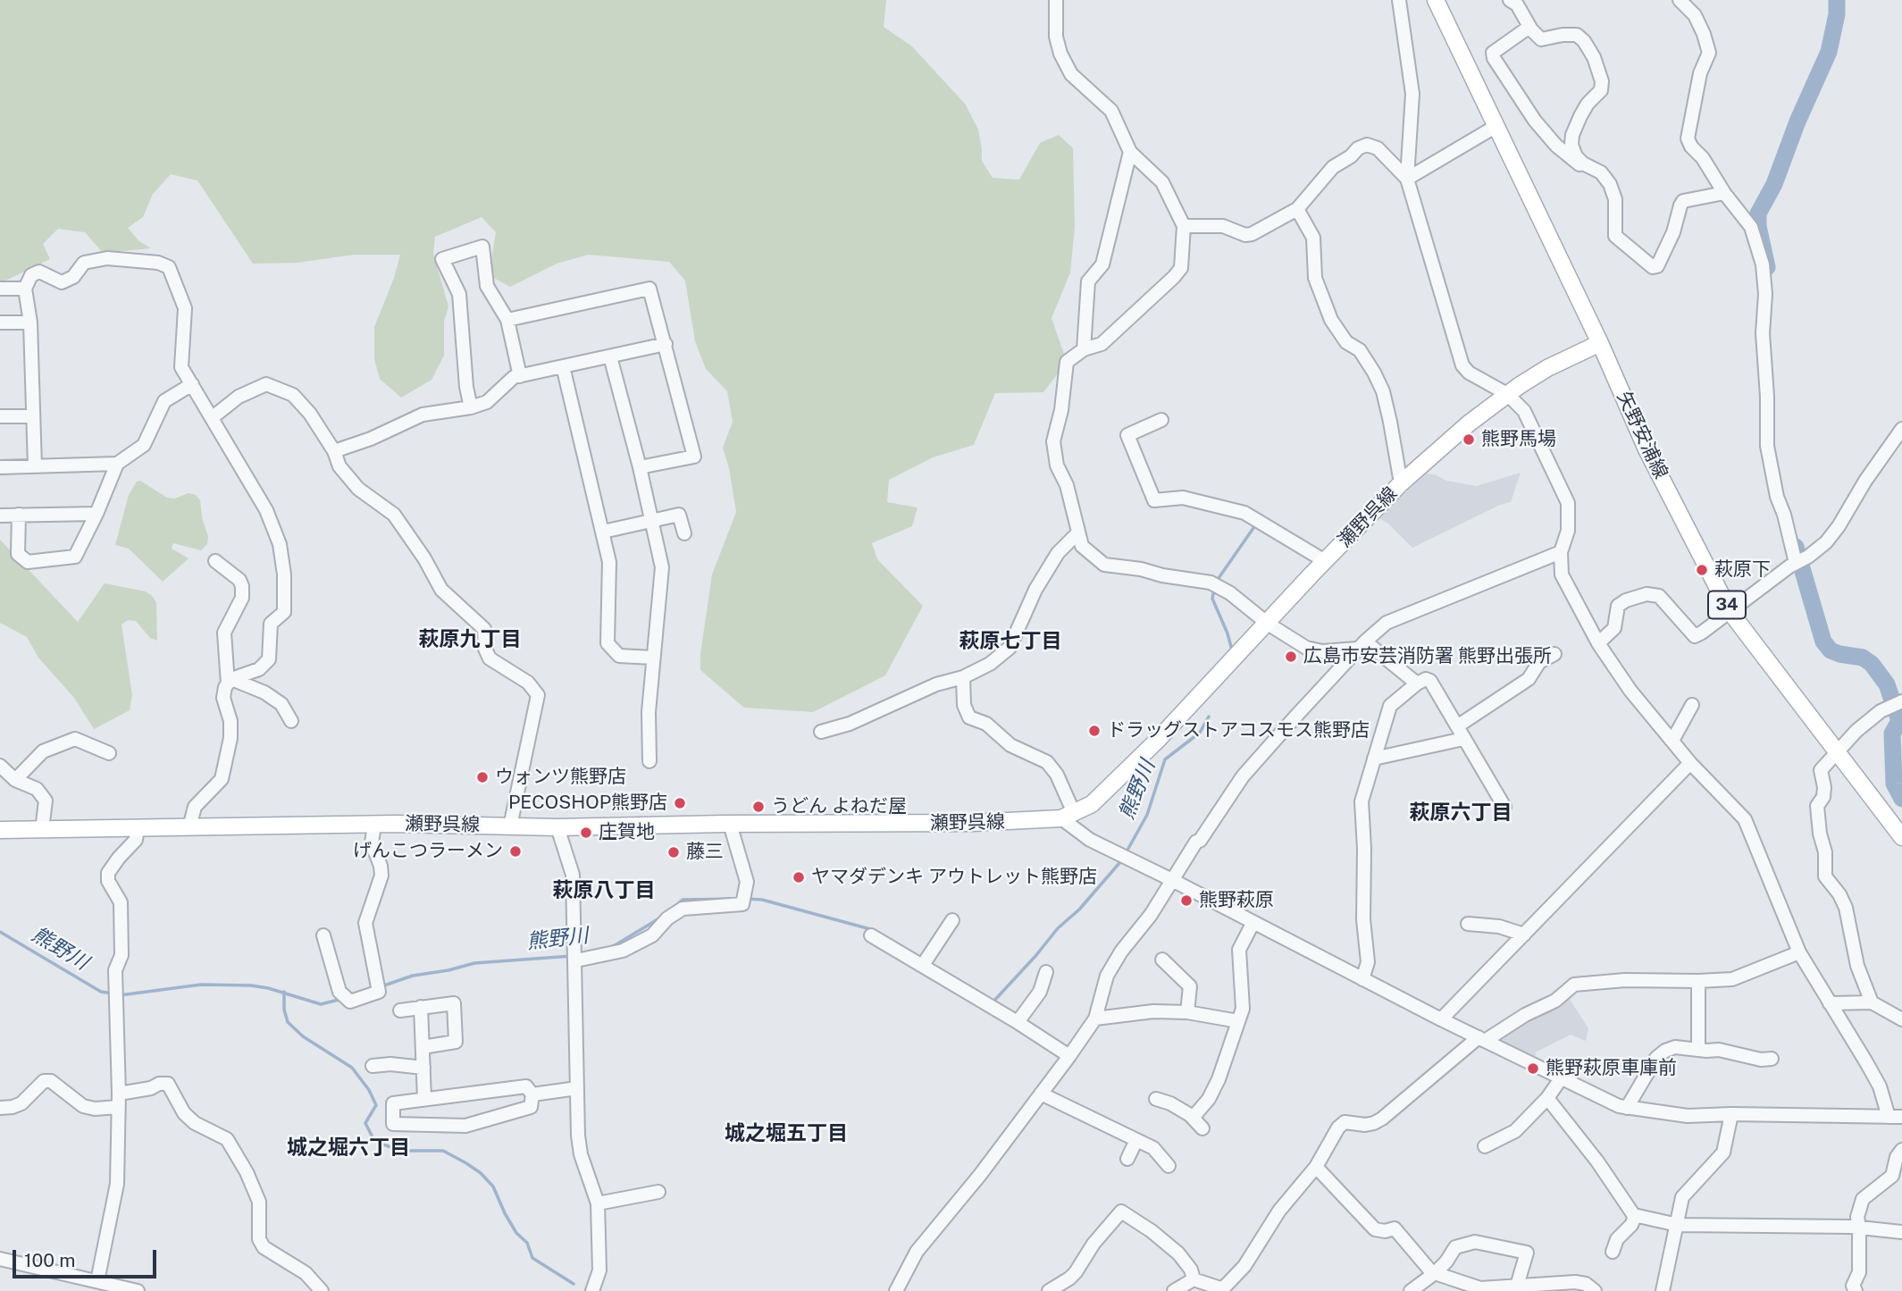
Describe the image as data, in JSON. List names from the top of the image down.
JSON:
{
  "streets": {
    "main road": ["矢野安浦線", "瀬野呉線", "34"]
  },
  "crossings": [
    ["矢野安浦線", "瀬野呉線"]
  ],
  "districts": [
    "萩原九丁目",
    "萩原七丁目",
    "萩原六丁目",
    "萩原八丁目",
    "城之堀五丁目",
    "城之堀六丁目"
  ],
  "water": ["熊野川"],
  "places": [
    "熊野馬場",
    "萩原下",
    "広島市安芸消防署 熊野出張所",
    "ドラッグストアコスモス熊野店",
    "ウォンツ熊野店",
    "PECOSHOP熊野店",
    "うどん よねだ屋",
    "庄賀地",
    "げんこつラーメン",
    "藤三",
    "ヤマダデンキ アウトレット熊野店",
    "熊野萩原",
    "熊野萩原車庫前"
  ],
  "scale_bar": "100 m"
}
